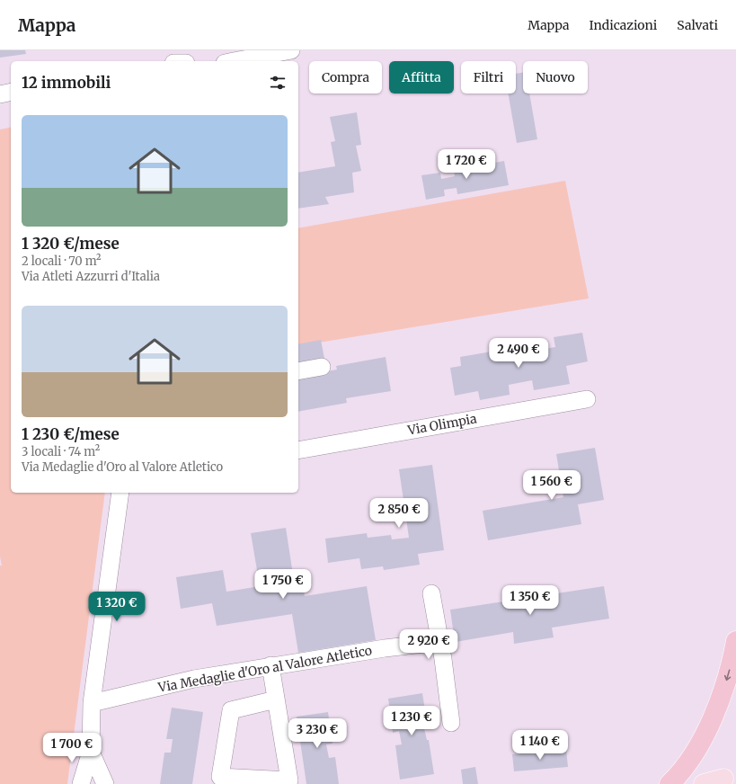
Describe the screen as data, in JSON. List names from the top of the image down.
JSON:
{
  "streets": {
    "street": ["Via Olimpia", "Via Medaglie d'Oro al Valore Atletico"]
  },
  "page": {
    "header": "Mappa",
    "nav": ["Mappa", "Indicazioni", "Salvati"],
    "chip": [
      "Compra",
      "Affitta",
      "Filtri",
      "Nuovo"
    ],
    "heading": "12 immobili",
    "list": [
      {
        "name": "1 320 €/mese",
        "note": "2 locali · 70 m² · Via Atleti Azzurri d'Italia"
      },
      {
        "name": "1 230 €/mese",
        "note": "3 locali · 74 m² · Via Medaglie d'Oro al Valore Atletico"
      }
    ],
    "price": [
      "1 720 €",
      "2 490 €",
      "1 560 €",
      "2 850 €",
      "1 750 €",
      "1 350 €",
      "1 320 €",
      "2 920 €",
      "1 230 €",
      "3 230 €",
      "1 140 €",
      "1 700 €"
    ]
  }
}
